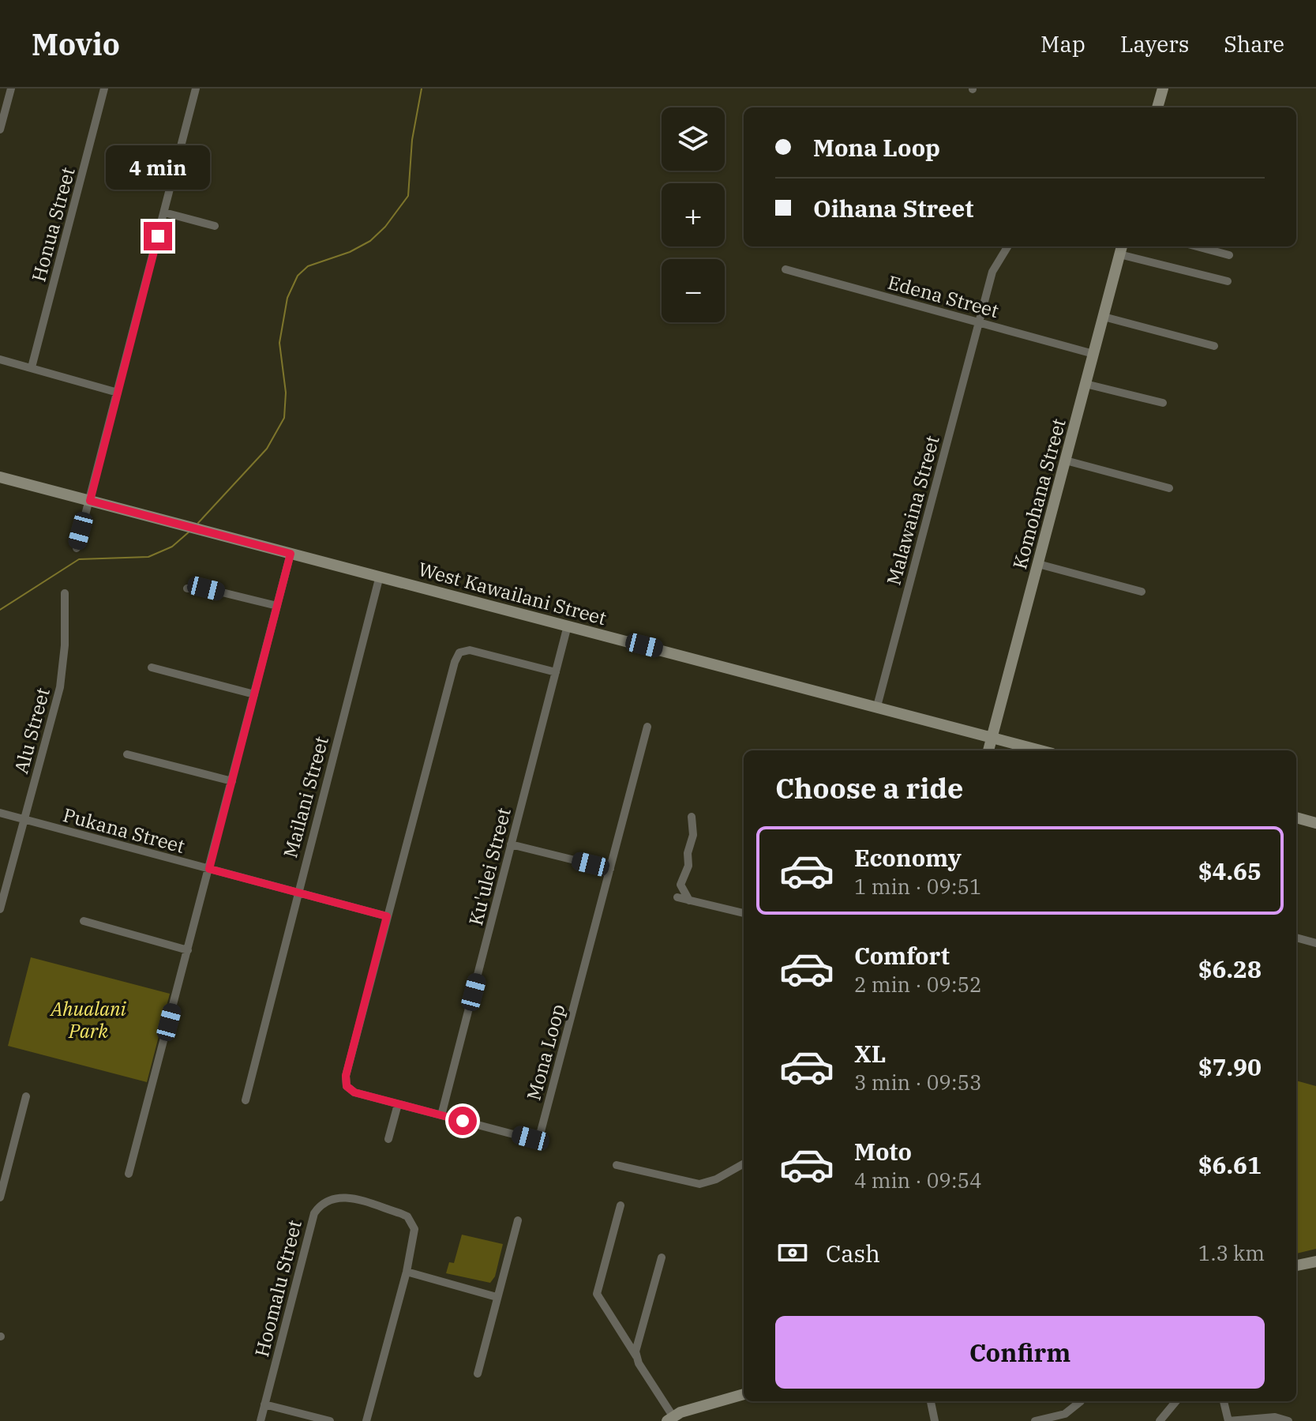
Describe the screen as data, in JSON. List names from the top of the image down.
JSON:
{
  "streets": {
    "street": [
      "Honua Street",
      "Edena Street",
      "Komohana Street",
      "Malawaina Street",
      "West Kawailani Street",
      "Alu Street",
      "Mailani Street",
      "Pukana Street",
      "Ku'ulei Street",
      "Mona Loop",
      "Hoomalu Street"
    ]
  },
  "crossings": [
    ["Edena Street", "Komohana Street"],
    ["Edena Street", "Malawaina Street"],
    ["Komohana Street", "West Kawailani Street"],
    ["Malawaina Street", "West Kawailani Street"],
    ["West Kawailani Street", "Mailani Street"],
    ["West Kawailani Street", "Ku'ulei Street"],
    ["Alu Street", "Pukana Street"],
    ["Mailani Street", "Pukana Street"],
    ["Pukana Street", "Mona Loop"],
    ["Ku'ulei Street", "Mona Loop"]
  ],
  "parks": ["Ahualani Park"],
  "page": {
    "header": "Movio",
    "nav": ["Map", "Layers", "Share"],
    "map_buttons": ["+", "−"],
    "banner": ["Mona Loop", "Oihana Street"],
    "bubble": "4 min",
    "heading": "Choose a ride",
    "list": [
      {
        "name": "Economy",
        "note": "1 min · 09:51",
        "value": "$4.65"
      },
      {
        "name": "Comfort",
        "note": "2 min · 09:52",
        "value": "$6.28"
      },
      {
        "name": "XL",
        "note": "3 min · 09:53",
        "value": "$7.90"
      },
      {
        "name": "Moto",
        "note": "4 min · 09:54",
        "value": "$6.61"
      }
    ],
    "pay": ["Cash", "1.3 km"],
    "buttons": "Confirm"
  }
}
